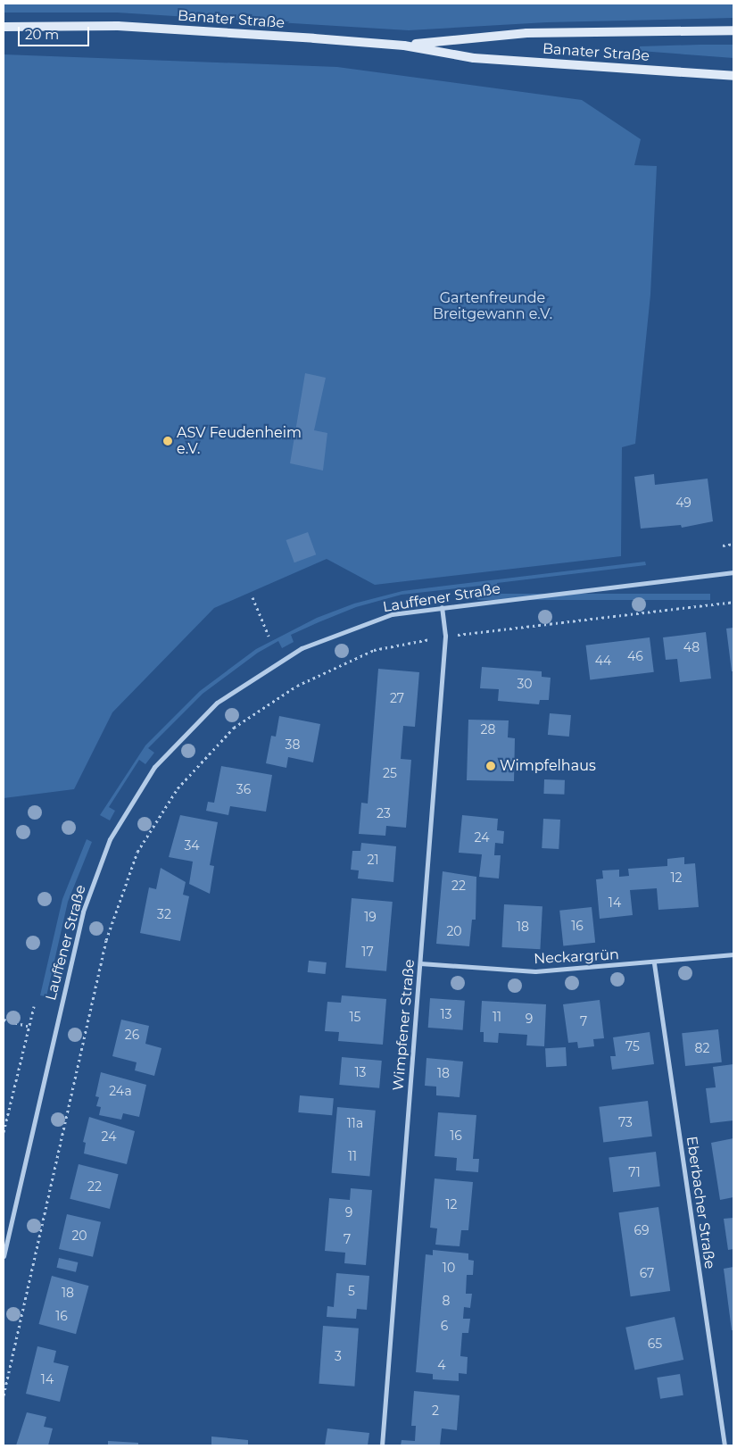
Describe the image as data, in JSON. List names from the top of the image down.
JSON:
{
  "streets": {
    "main road": ["Banater Straße"],
    "street": [
      "Lauffener Straße",
      "Neckargrün",
      "Wimpfener Straße",
      "Eberbacher Straße"
    ]
  },
  "crossings": [
    ["Lauffener Straße", "Wimpfener Straße"],
    ["Neckargrün", "Wimpfener Straße"],
    ["Neckargrün", "Eberbacher Straße"]
  ],
  "parks": ["Gartenfreunde Breitgewann e.V."],
  "places": ["ASV Feudenheim e.V.", "Wimpfelhaus"],
  "house_numbers": [
    "49",
    "48",
    "46",
    "44",
    "30",
    "27",
    "28",
    "38",
    "25",
    "36",
    "23",
    "24",
    "34",
    "21",
    "12",
    "22",
    "14",
    "32",
    "19",
    "16",
    "18",
    "20",
    "17",
    "13",
    "15",
    "11",
    "9",
    "7",
    "26",
    "75",
    "82",
    "13",
    "18",
    "24a",
    "73",
    "11a",
    "16",
    "24",
    "11",
    "71",
    "22",
    "12",
    "9",
    "69",
    "20",
    "7",
    "10",
    "67",
    "5",
    "18",
    "8",
    "16",
    "6",
    "65",
    "3",
    "4",
    "14",
    "2"
  ],
  "scale_bar": "20 m"
}
